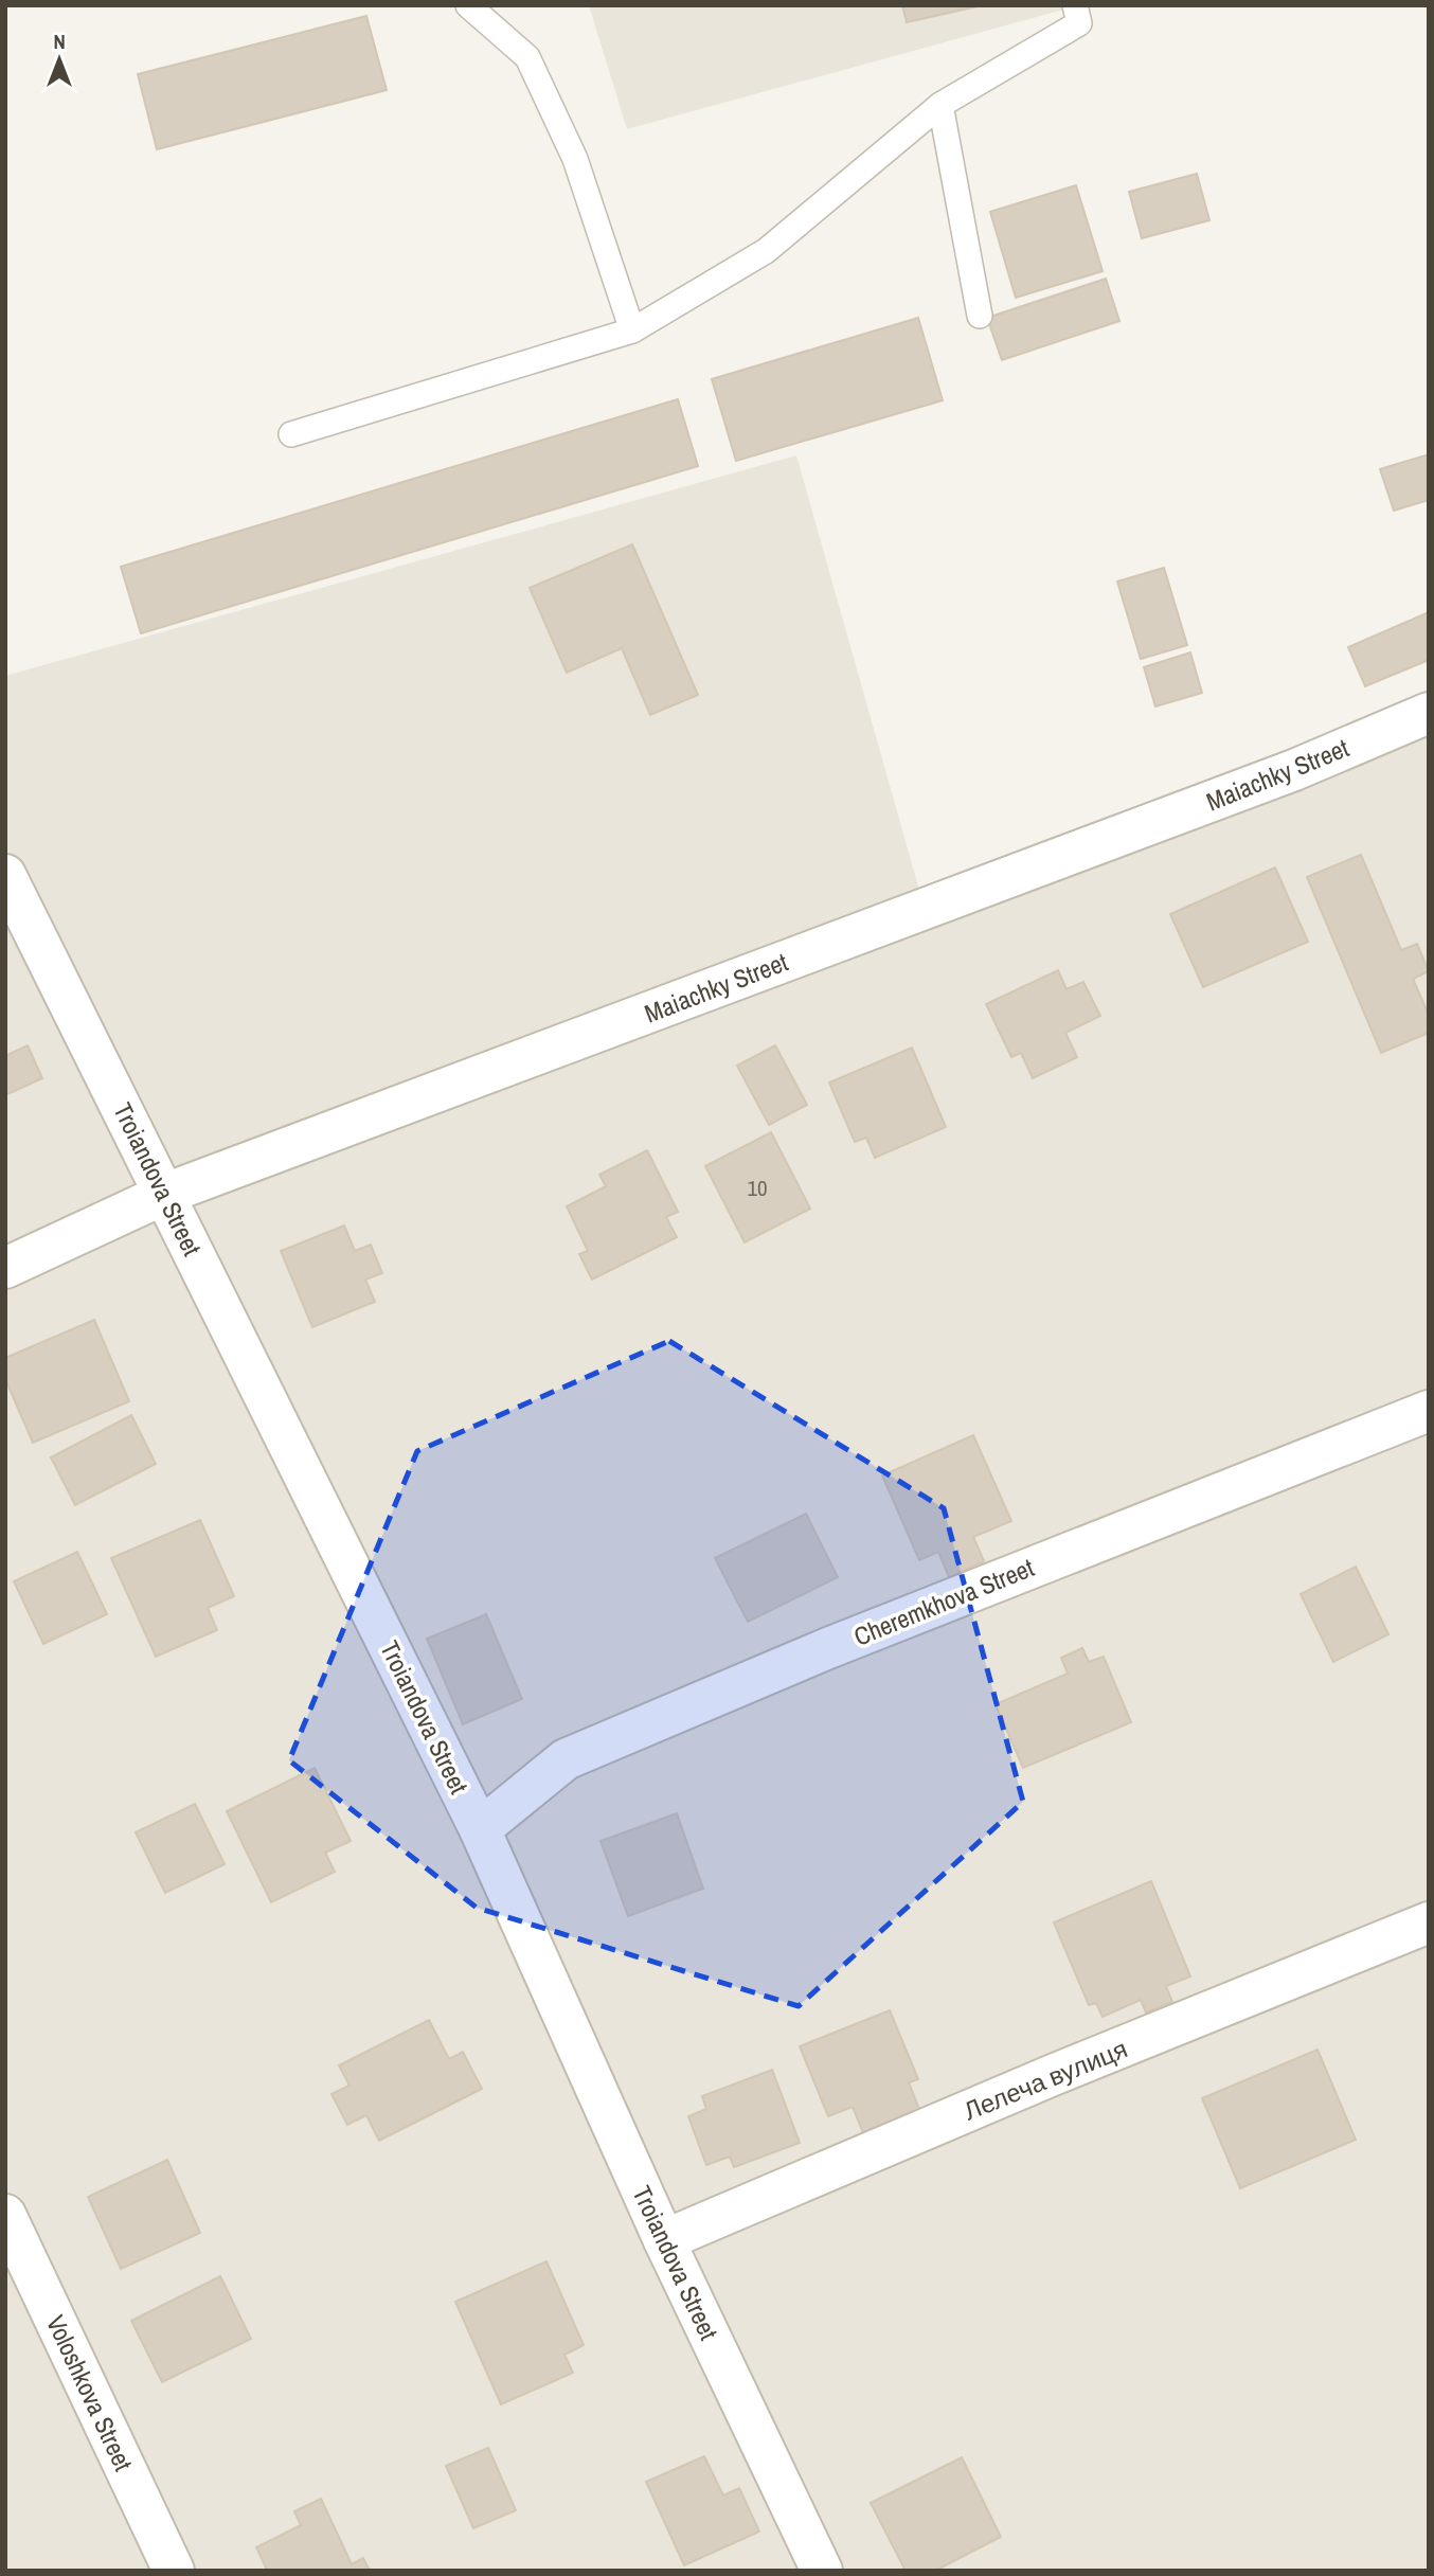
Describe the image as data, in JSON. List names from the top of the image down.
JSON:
{
  "streets": {
    "street": [
      "Maiachky Street",
      "Troiandova Street",
      "Cheremkhova Street",
      "Лелеча вулиця",
      "Voloshkova Street"
    ]
  },
  "crossings": [
    ["Maiachky Street", "Troiandova Street"],
    ["Troiandova Street", "Cheremkhova Street"],
    ["Troiandova Street", "Лелеча вулиця"]
  ],
  "house_numbers": ["10"],
  "north": "top"
}
